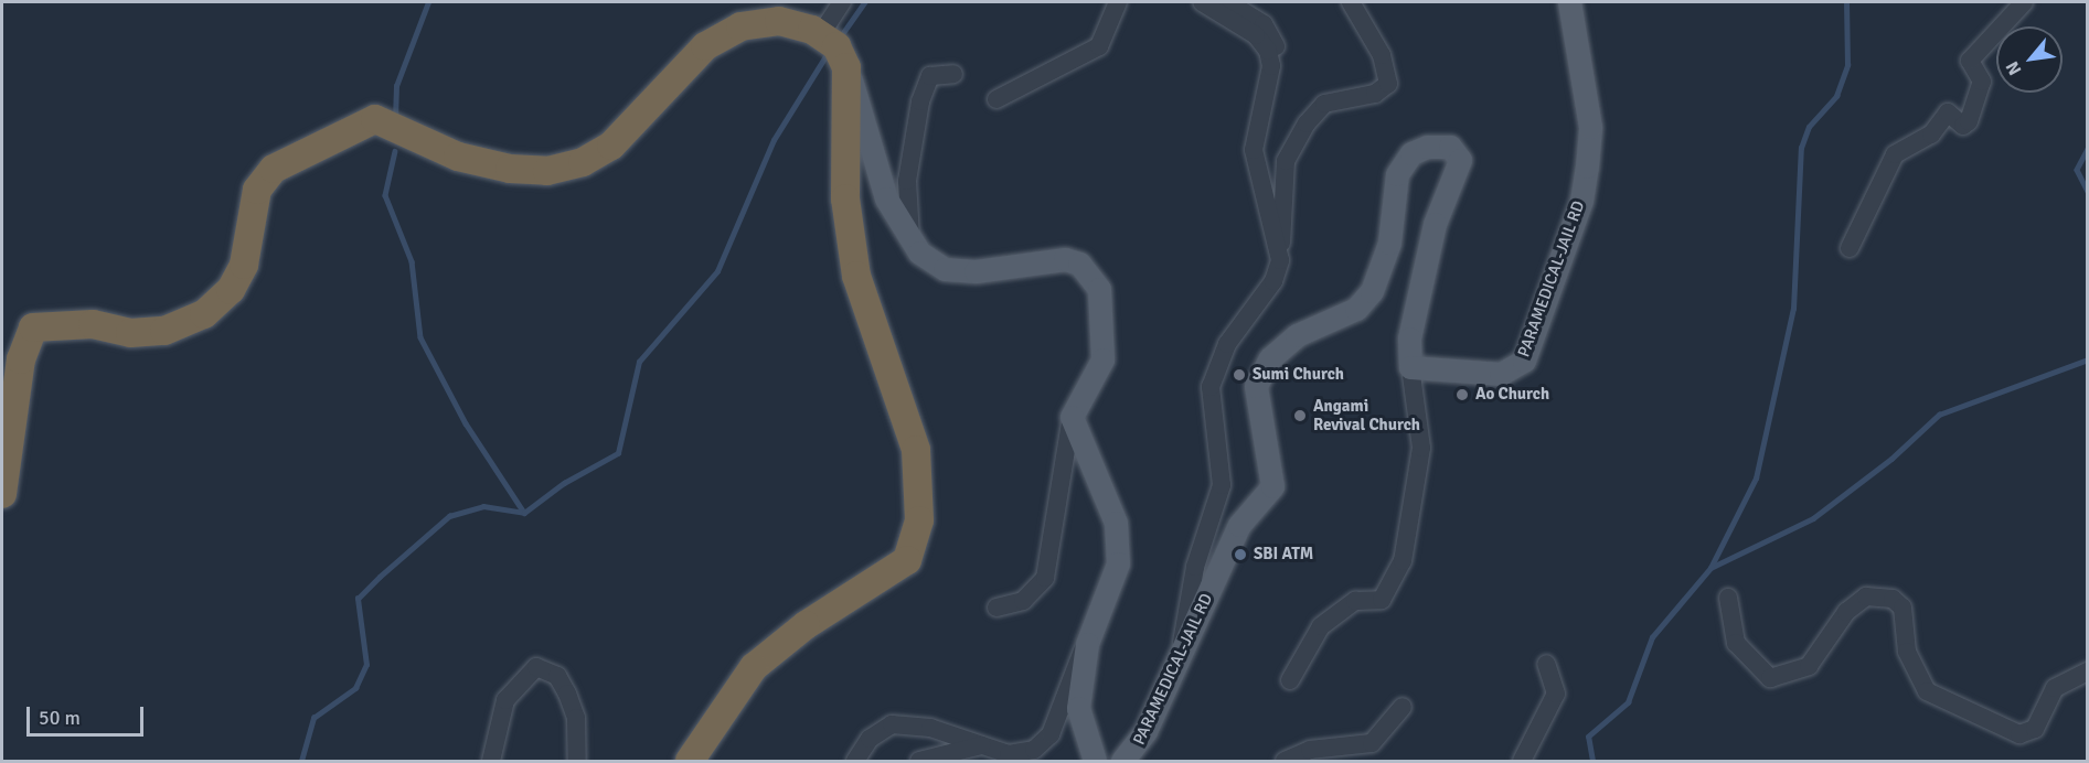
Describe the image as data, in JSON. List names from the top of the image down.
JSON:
{
  "streets": {
    "main road": ["PARAMEDICAL-JAIL RD"]
  },
  "places": [
    "Sumi Church",
    "Ao Church",
    "Angami Revival Church",
    "SBI ATM"
  ],
  "scale_bar": "50 m",
  "north": "bottom left"
}
